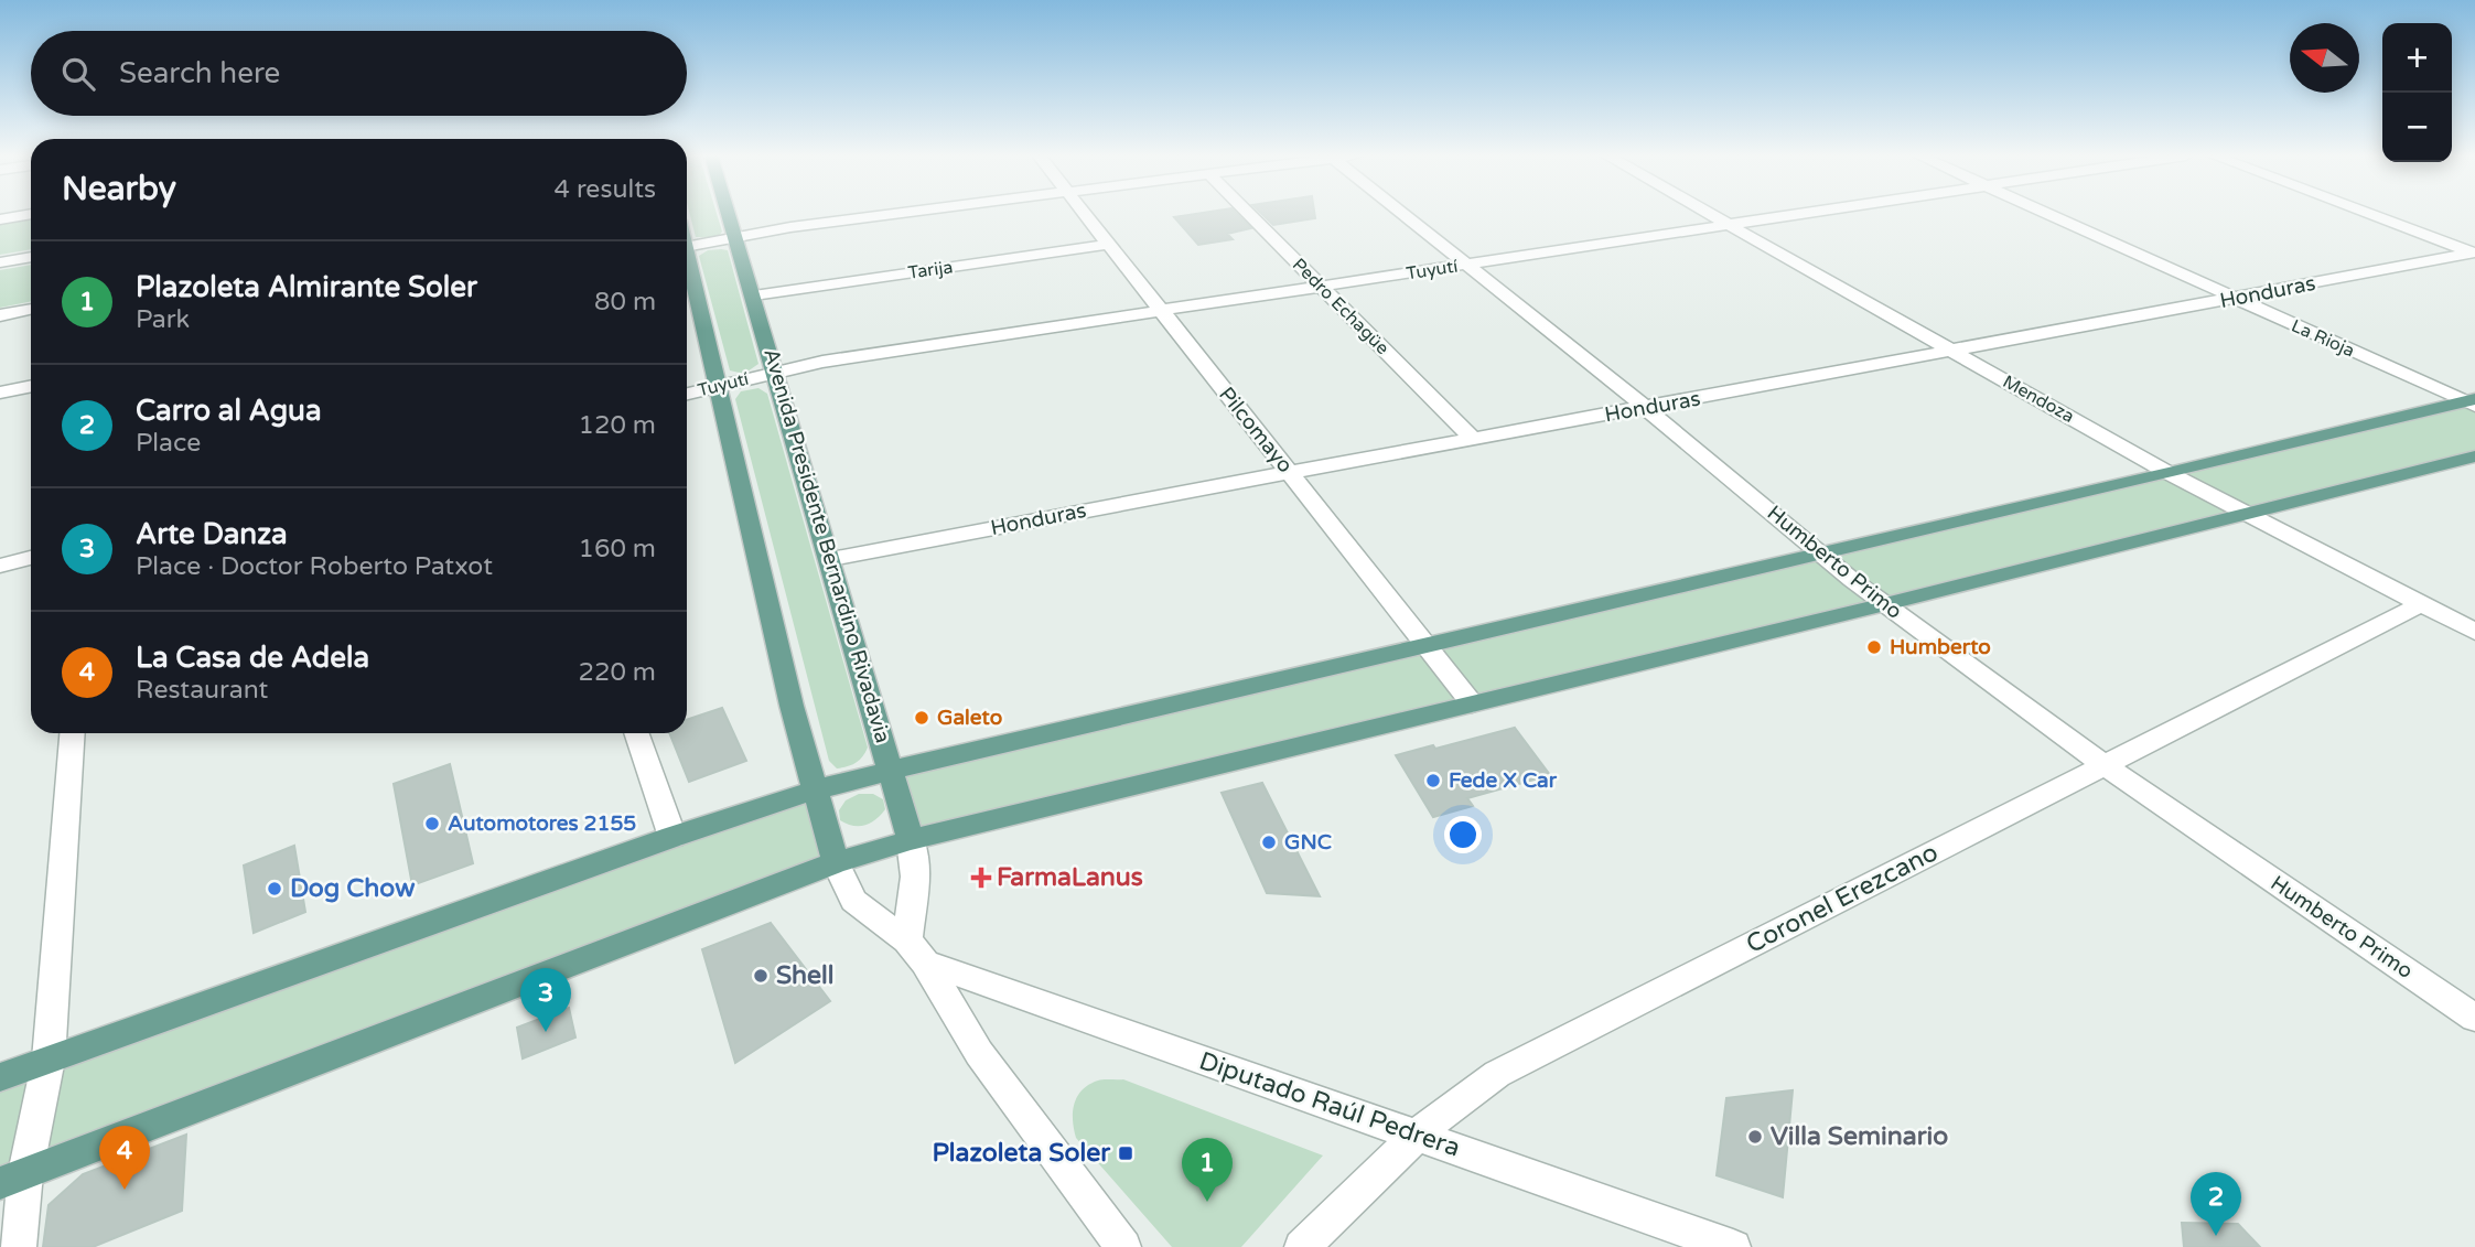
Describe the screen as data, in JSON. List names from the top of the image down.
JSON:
{
  "streets": {
    "main road": ["Avenida Presidente Bernardino Rivadavia"],
    "street": [
      "Tarija",
      "Tuyutí",
      "Honduras",
      "Pedro Echagüe",
      "La Rioja",
      "Mendoza",
      "Pilcomayo",
      "Humberto Primo",
      "Coronel Erezcano",
      "Diputado Raúl Pedrera"
    ]
  },
  "crossings": [
    ["Tarija", "Pilcomayo"],
    ["Tarija", "Avenida Presidente Bernardino Rivadavia"],
    ["Tuyutí", "Pedro Echagüe"],
    ["Tuyutí", "Mendoza"],
    ["Tuyutí", "Pilcomayo"],
    ["Tuyutí", "Avenida Presidente Bernardino Rivadavia"],
    ["Tuyutí", "Humberto Primo"],
    ["Honduras", "Pedro Echagüe"],
    ["Honduras", "La Rioja"],
    ["Honduras", "Mendoza"],
    ["Honduras", "Pilcomayo"],
    ["Honduras", "Avenida Presidente Bernardino Rivadavia"],
    ["Honduras", "Humberto Primo"],
    ["Mendoza", "Coronel Erezcano"],
    ["Avenida Presidente Bernardino Rivadavia", "Diputado Raúl Pedrera"],
    ["Humberto Primo", "Coronel Erezcano"],
    ["Coronel Erezcano", "Diputado Raúl Pedrera"]
  ],
  "places": {
    "other": [
      "Humberto",
      "Galeto",
      "Fede X Car",
      "Automotores 2155",
      "GNC",
      "Dog Chow",
      "Shell",
      "Villa Seminario"
    ],
    "health": ["FarmaLanus"],
    "transit": ["Plazoleta Soler"]
  },
  "north": "left",
  "page": {
    "map_buttons": ["+", "−"],
    "search": "Search here",
    "heading": ["Nearby", "4 results"],
    "list": [
      {
        "mark": "1",
        "name": "Plazoleta Almirante Soler",
        "note": "Park",
        "value": "80 m"
      },
      {
        "mark": "2",
        "name": "Carro al Agua",
        "note": "Place",
        "value": "120 m"
      },
      {
        "mark": "3",
        "name": "Arte Danza",
        "note": "Place · Doctor Roberto Patxot",
        "value": "160 m"
      },
      {
        "mark": "4",
        "name": "La Casa de Adela",
        "note": "Restaurant",
        "value": "220 m"
      }
    ],
    "pins": [
      "3",
      "4",
      "1",
      "2"
    ]
  }
}
